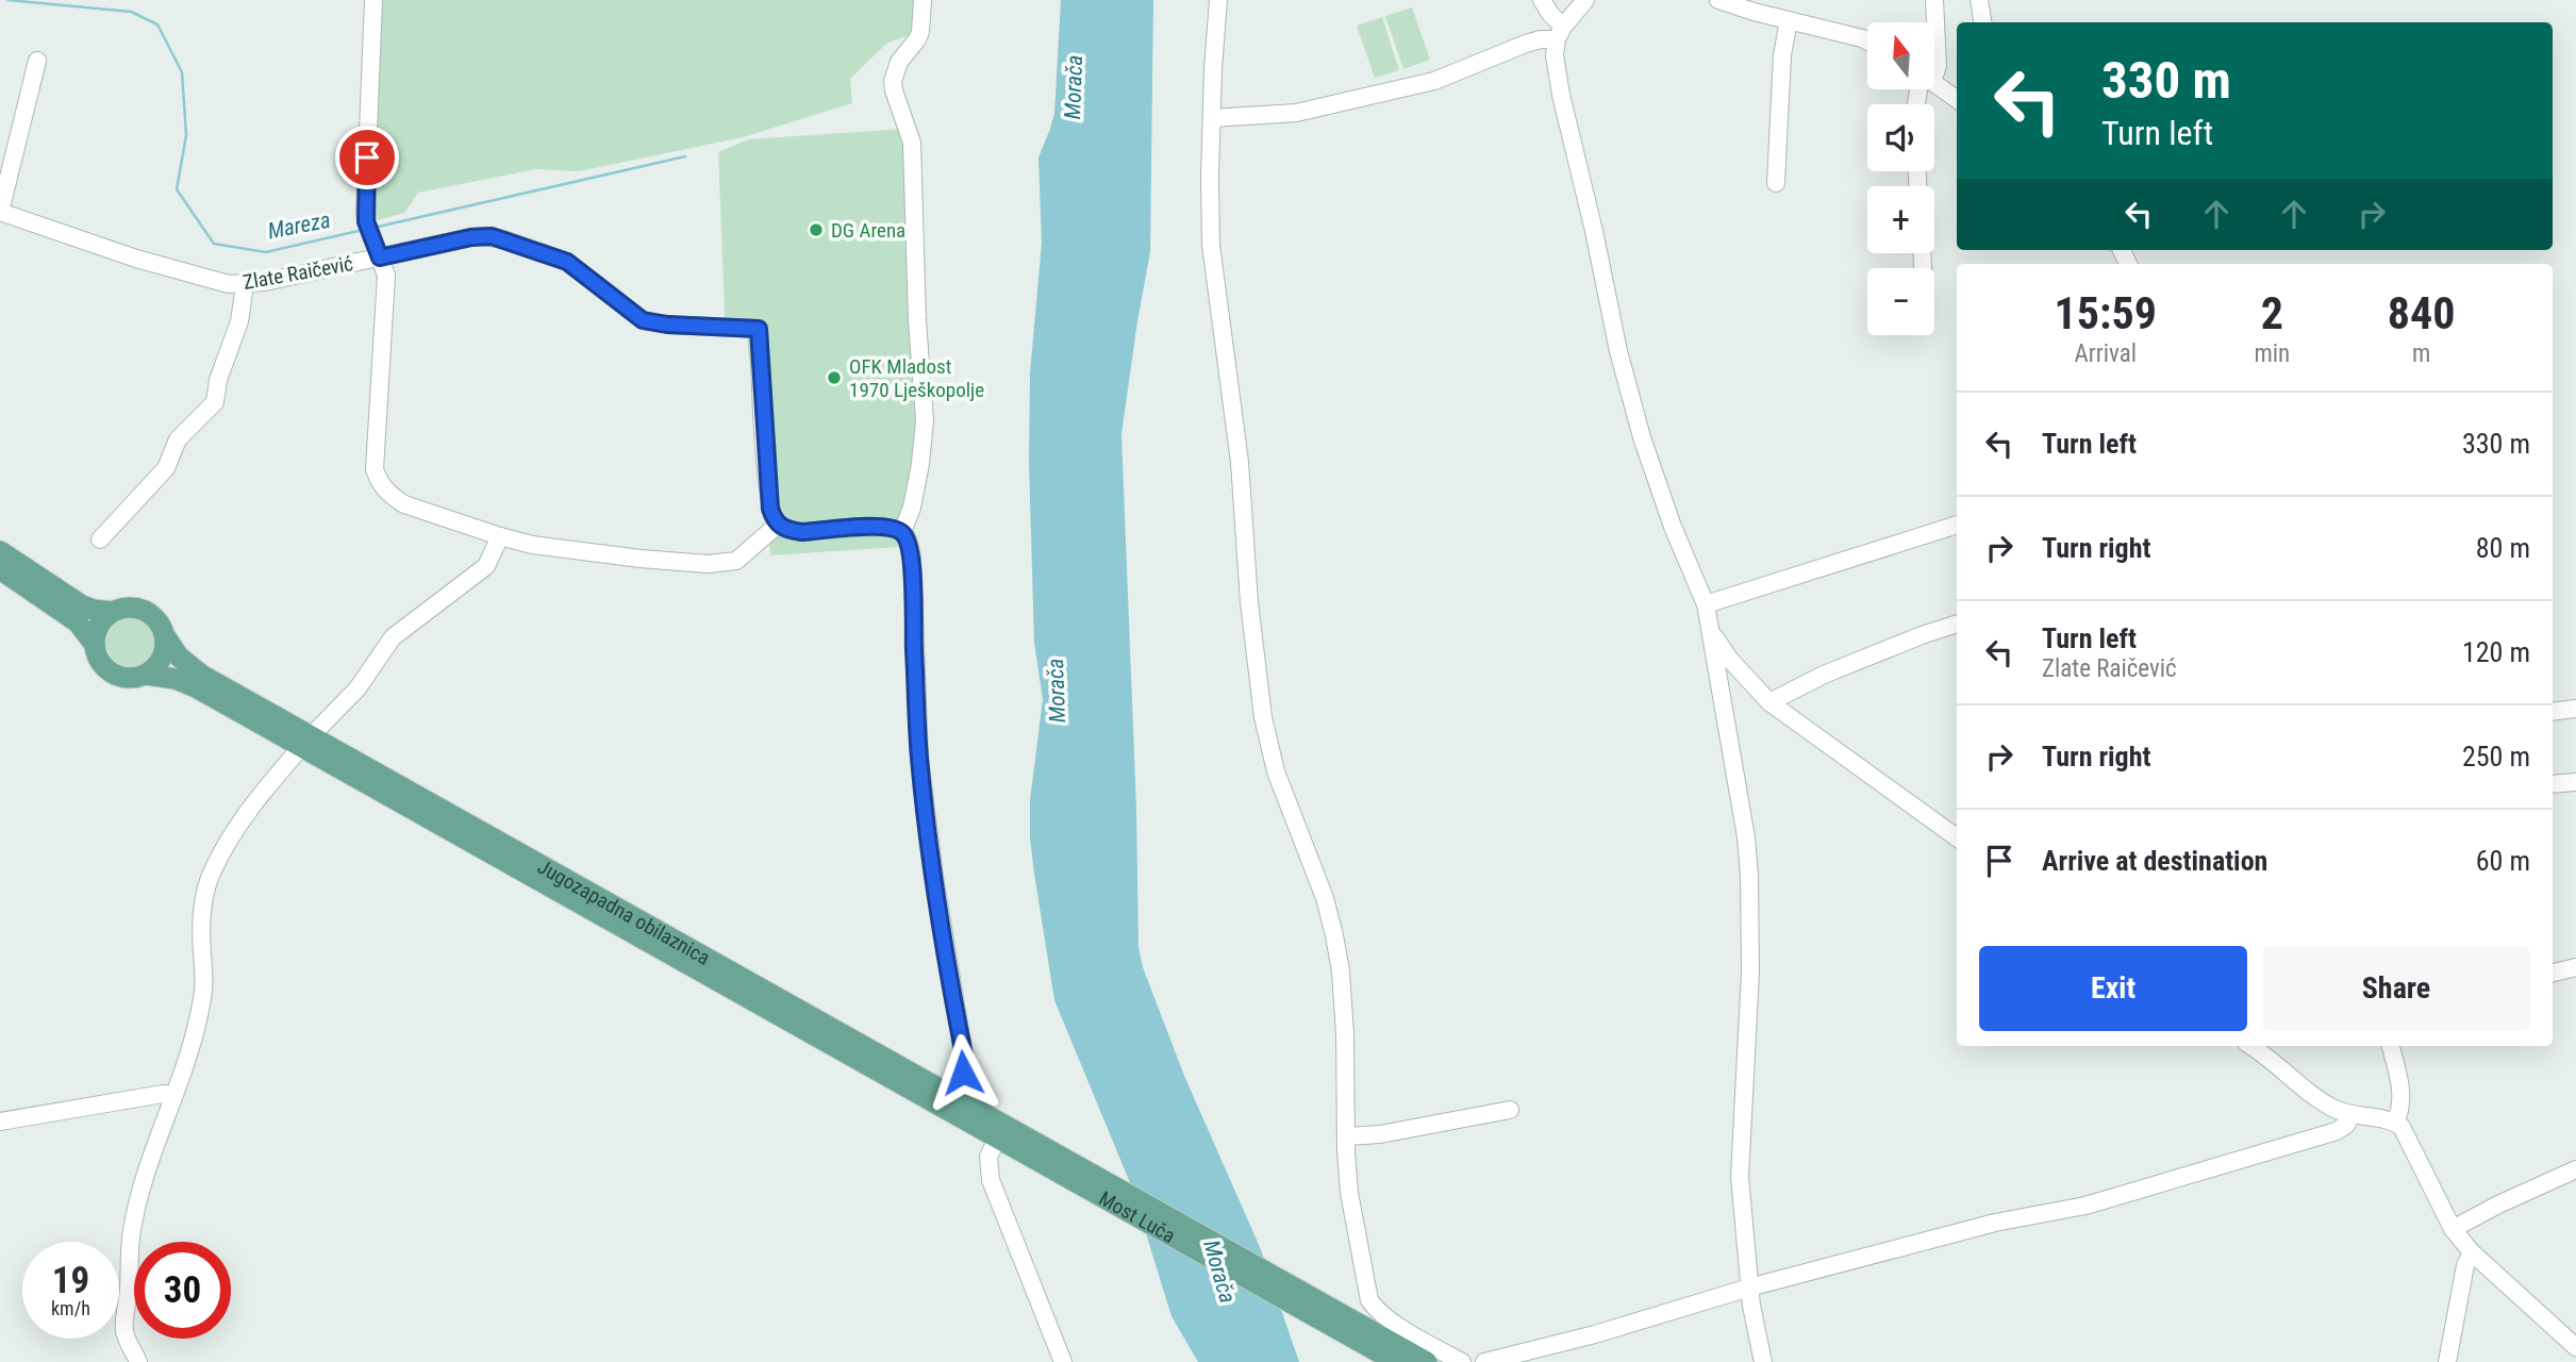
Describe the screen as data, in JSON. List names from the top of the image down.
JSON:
{
  "streets": {
    "main road": ["Jugozapadna obilaznica", "Most Luča"],
    "street": ["Zlate Raičević"]
  },
  "crossings": [
    ["Jugozapadna obilaznica", "Most Luča"]
  ],
  "water": ["Morača", "Mareza"],
  "places": ["DG Arena", "OFK Mladost 1970 Lješkopolje"],
  "north": "top",
  "page": {
    "map_buttons": ["+", "−"],
    "turn": ["330 m", "Turn left"],
    "eta": [
      "15:59",
      "Arrival",
      "2",
      "min",
      "840",
      "m"
    ],
    "list": [
      {
        "name": "Turn left",
        "value": "330 m"
      },
      {
        "name": "Turn right",
        "value": "80 m"
      },
      {
        "name": "Turn left",
        "note": "Zlate Raičević",
        "value": "120 m"
      },
      {
        "name": "Turn right",
        "value": "250 m"
      },
      {
        "name": "Arrive at destination",
        "value": "60 m"
      }
    ],
    "buttons": ["Exit", "Share"],
    "speed": "19 km/h",
    "limit": "30"
  }
}
